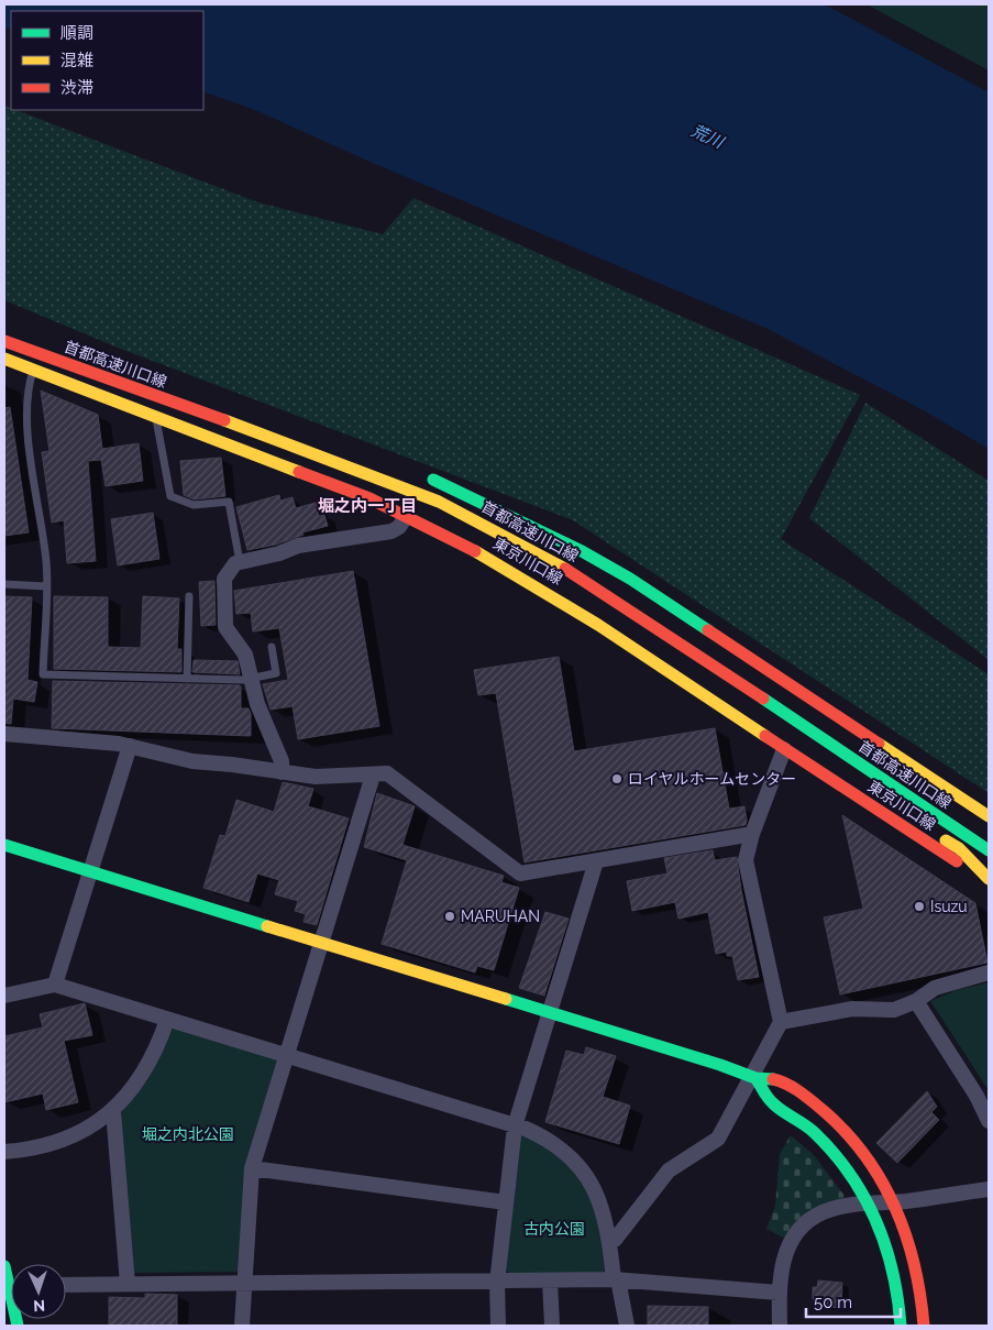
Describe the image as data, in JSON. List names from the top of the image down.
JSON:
{
  "streets": {
    "main road": ["首都高速川口線", "東京川口線"]
  },
  "districts": ["堀之内一丁目"],
  "water": ["荒川"],
  "parks": ["堀之内北公園", "古内公園"],
  "places": ["ロイヤルホームセンター", "Isuzu", "MARUHAN"],
  "legend": ["順調", "混雑", "渋滞"],
  "scale_bar": "50 m",
  "north": "bottom"
}
